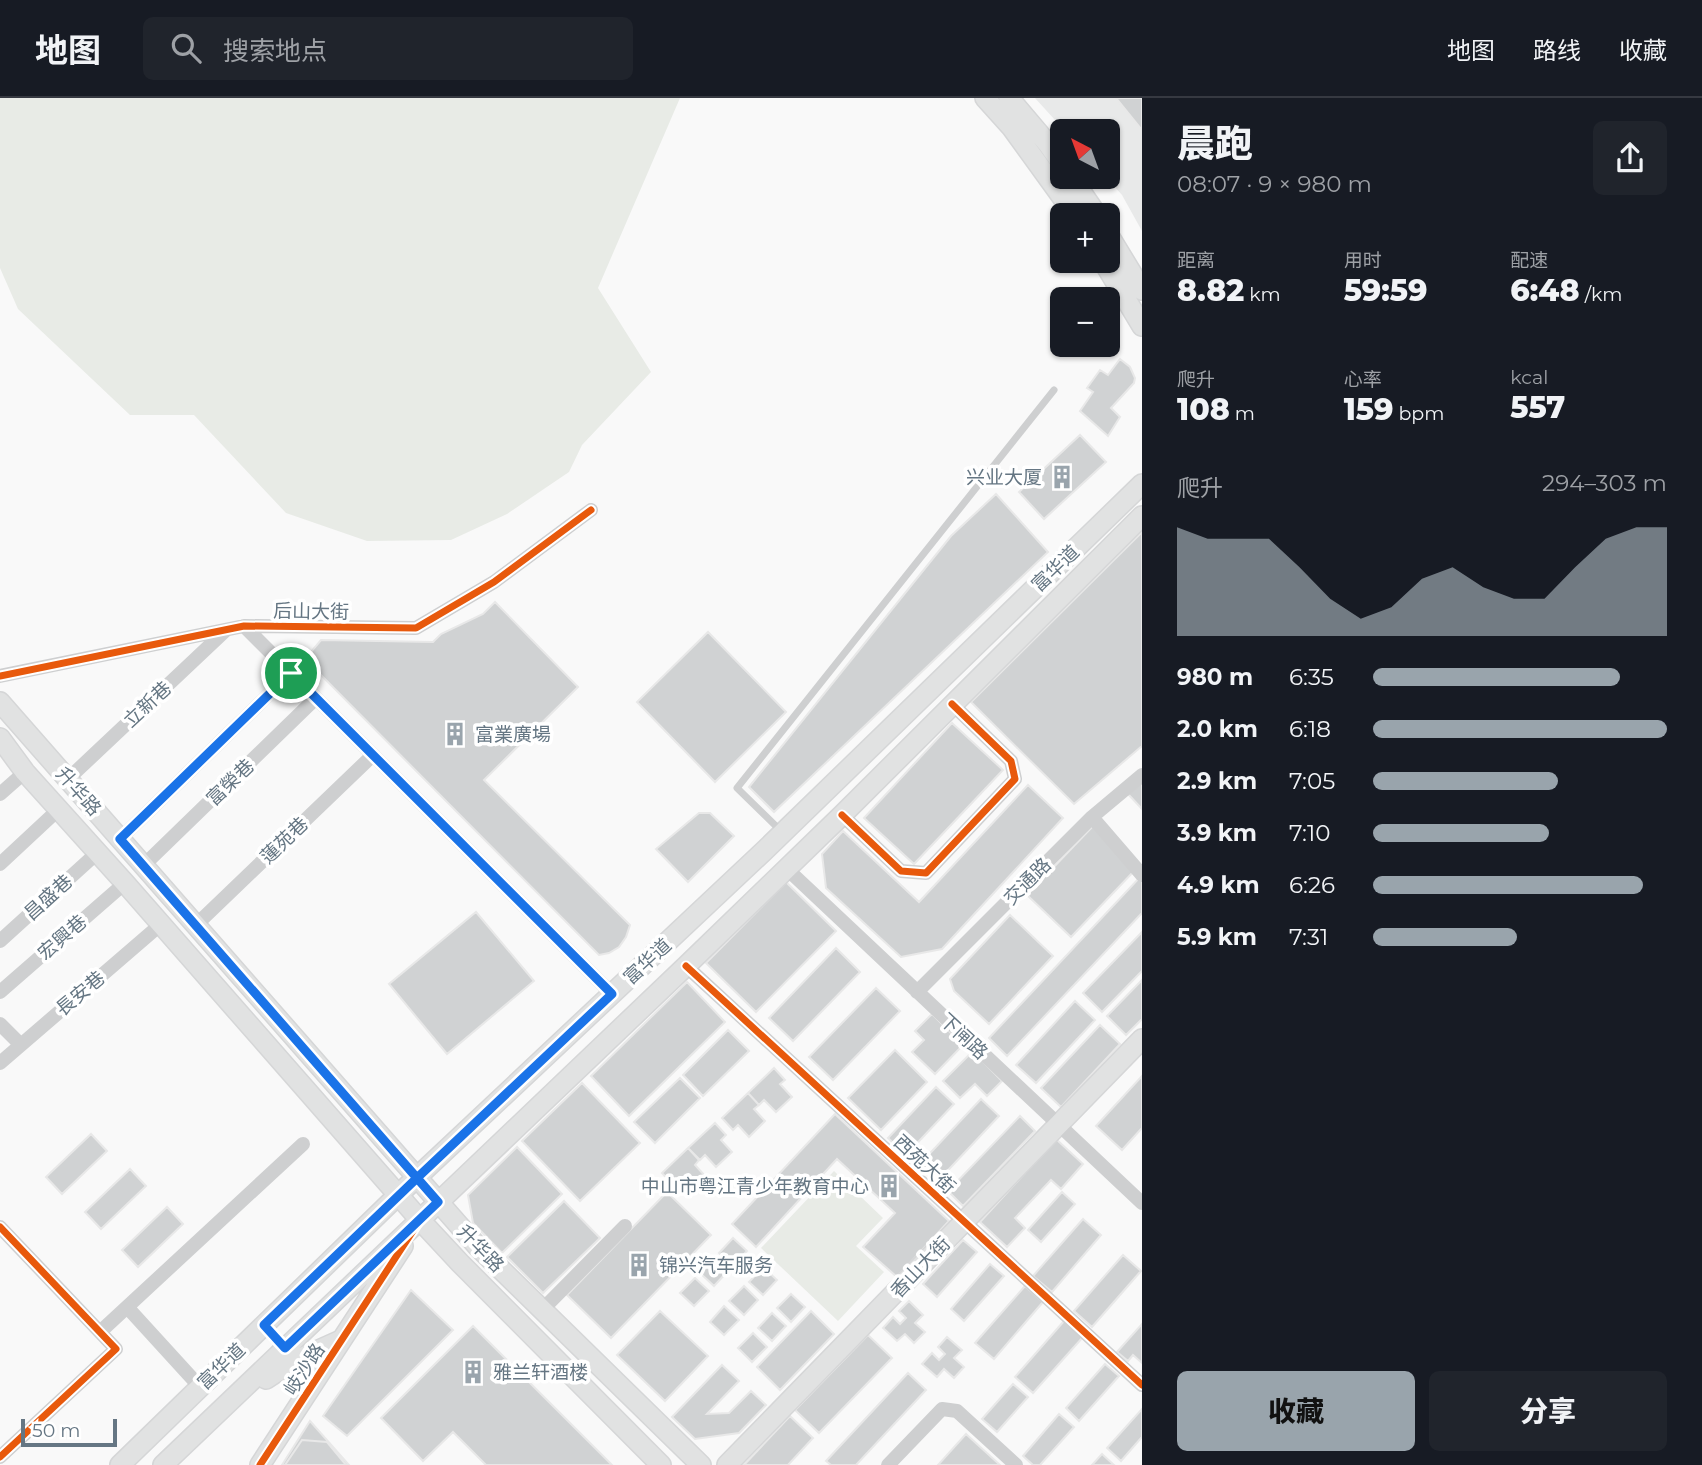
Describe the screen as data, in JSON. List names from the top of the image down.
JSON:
{
  "streets": {
    "main road": [
      "富华道",
      "升华路",
      "香山大街",
      "岐沙路"
    ],
    "street": [
      "后山大街",
      "立新巷",
      "富榮巷",
      "蓮苑巷",
      "交通路",
      "昌盛巷",
      "宏興巷",
      "長安巷",
      "下闸路",
      "西苑大街"
    ]
  },
  "crossings": [
    ["富华道", "升华路"],
    ["富华道", "下闸路"],
    ["富华道", "西苑大街"],
    ["富华道", "岐沙路"],
    ["后山大街", "立新巷"],
    ["立新巷", "升华路"],
    ["富榮巷", "升华路"],
    ["升华路", "蓮苑巷"],
    ["升华路", "昌盛巷"],
    ["升华路", "宏興巷"],
    ["升华路", "長安巷"],
    ["升华路", "岐沙路"],
    ["交通路", "下闸路"],
    ["下闸路", "香山大街"],
    ["西苑大街", "香山大街"]
  ],
  "places": {
    "building": [
      "兴业大厦",
      "富業廣場",
      "中山市粤江青少年教育中心",
      "锦兴汽车服务",
      "雅兰轩酒楼"
    ]
  },
  "scale_bar": "50 m",
  "north": "top left",
  "page": {
    "header": "地图",
    "search": "搜索地点",
    "nav": ["地图", "路线", "收藏"],
    "heading": ["晨跑", "08:07 · 9 × 980 m"],
    "map_buttons": ["+", "−"],
    "stats": [
      ["距离", "8.82 km"],
      ["用时", "59:59"],
      ["配速", "6:48 /km"],
      ["爬升", "108 m"],
      ["心率", "159 bpm"],
      ["kcal", "557"]
    ],
    "chart": ["爬升", "294–303 m"],
    "list": [
      {
        "name": "980 m",
        "note": "6:35"
      },
      {
        "name": "2.0 km",
        "note": "6:18"
      },
      {
        "name": "2.9 km",
        "note": "7:05"
      },
      {
        "name": "3.9 km",
        "note": "7:10"
      },
      {
        "name": "4.9 km",
        "note": "6:26"
      },
      {
        "name": "5.9 km",
        "note": "7:31"
      }
    ],
    "buttons": ["收藏", "分享"],
    "scale": "50 m"
  }
}
